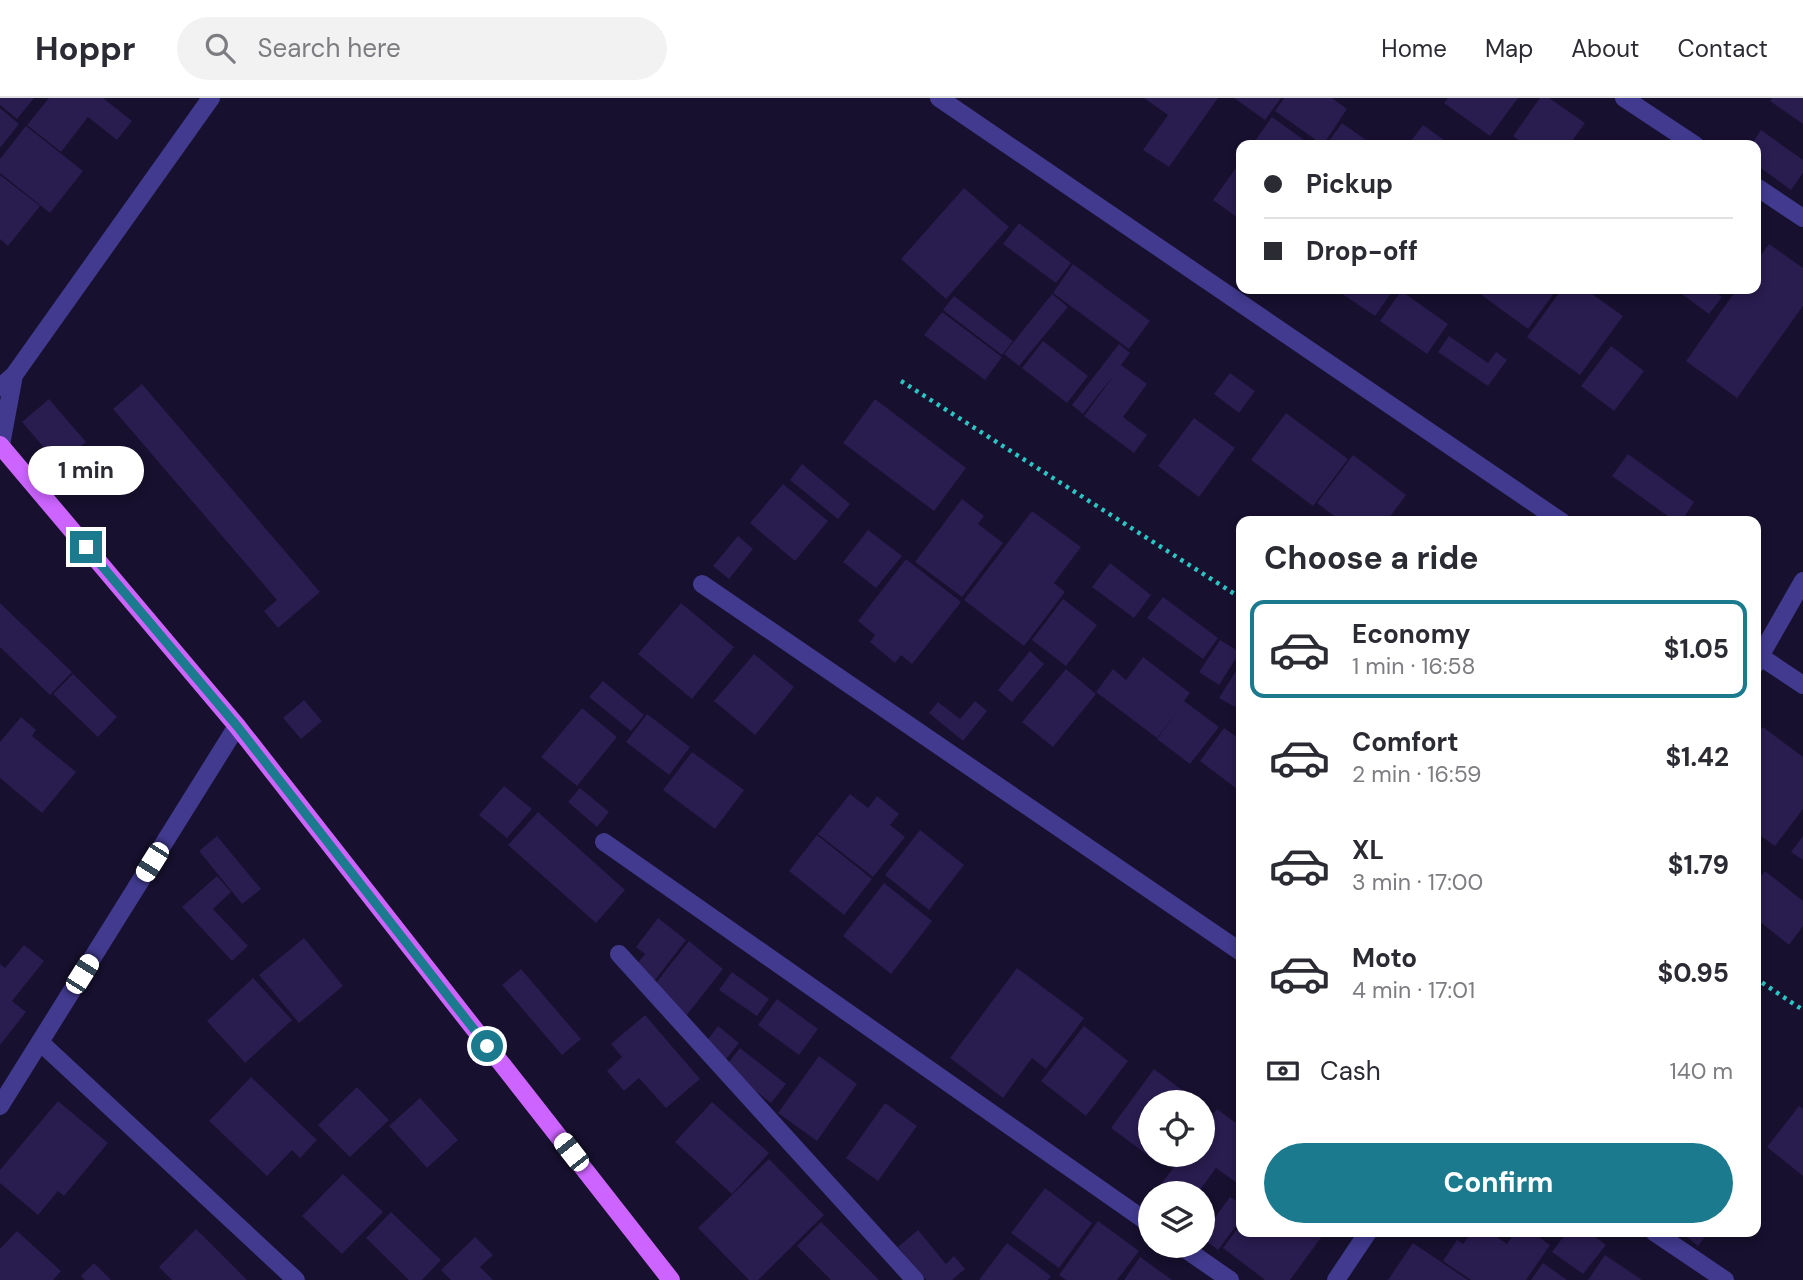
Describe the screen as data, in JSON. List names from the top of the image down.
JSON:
{
  "page": {
    "header": "Hoppr",
    "search": "Search here",
    "nav": [
      "Home",
      "Map",
      "About",
      "Contact"
    ],
    "banner": ["Pickup", "Drop-off"],
    "bubble": "1 min",
    "heading": "Choose a ride",
    "list": [
      {
        "name": "Economy",
        "note": "1 min · 16:58",
        "value": "$1.05"
      },
      {
        "name": "Comfort",
        "note": "2 min · 16:59",
        "value": "$1.42"
      },
      {
        "name": "XL",
        "note": "3 min · 17:00",
        "value": "$1.79"
      },
      {
        "name": "Moto",
        "note": "4 min · 17:01",
        "value": "$0.95"
      }
    ],
    "pay": ["Cash", "140 m"],
    "buttons": "Confirm"
  }
}
